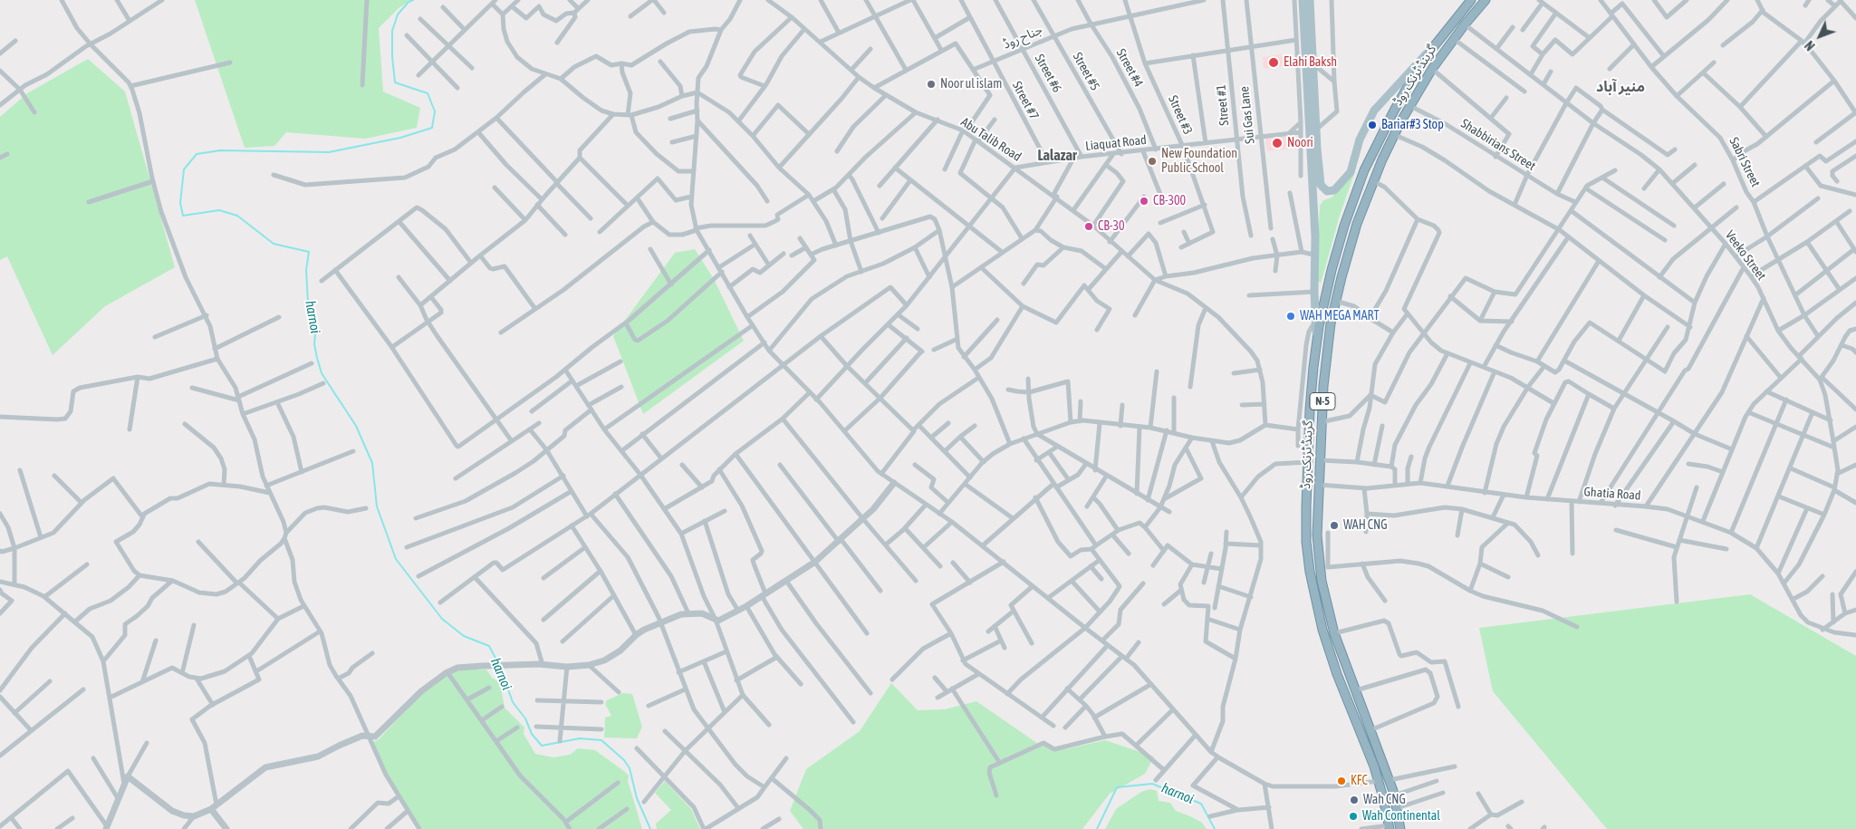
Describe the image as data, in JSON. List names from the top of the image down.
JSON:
{
  "streets": {
    "highway": ["گرینڈ ٹرنک روڈ", "N-5"],
    "street": [
      "جناح روڈ",
      "Street #4",
      "Street #5",
      "Street #6",
      "Street #7",
      "Street #1",
      "Street #3",
      "Sui Gas Lane",
      "Abu Talib Road",
      "Liaquat Road",
      "Shabbirians Street",
      "Sabri Street",
      "Veeko Street",
      "Ghatia Road"
    ]
  },
  "crossings": [
    ["جناح روڈ", "Street #4"],
    ["جناح روڈ", "Street #5"],
    ["جناح روڈ", "Street #6"],
    ["جناح روڈ", "Street #7"],
    ["جناح روڈ", "Street #3"],
    ["Street #4", "Liaquat Road"],
    ["Street #5", "Liaquat Road"],
    ["Street #6", "Liaquat Road"],
    ["گرینڈ ٹرنک روڈ", "Shabbirians Street"],
    ["گرینڈ ٹرنک روڈ", "Veeko Street"],
    ["گرینڈ ٹرنک روڈ", "Ghatia Road"],
    ["Street #7", "Liaquat Road"],
    ["Street #1", "Liaquat Road"],
    ["Street #3", "Liaquat Road"],
    ["Sui Gas Lane", "Liaquat Road"],
    ["Abu Talib Road", "Liaquat Road"],
    ["Veeko Street", "Ghatia Road"]
  ],
  "districts": ["منیر آباد", "Lalazar"],
  "water": ["harnoi"],
  "places": [
    "Elahi Baksh",
    "Noor ul islam",
    "Bariar#3 Stop",
    "Noori",
    "New Foundation Public School",
    "CB-300",
    "CB-30",
    "WAH MEGA MART",
    "WAH CNG",
    "KFC",
    "Wah CNG",
    "Wah Continental"
  ],
  "north": "bottom left"
}
